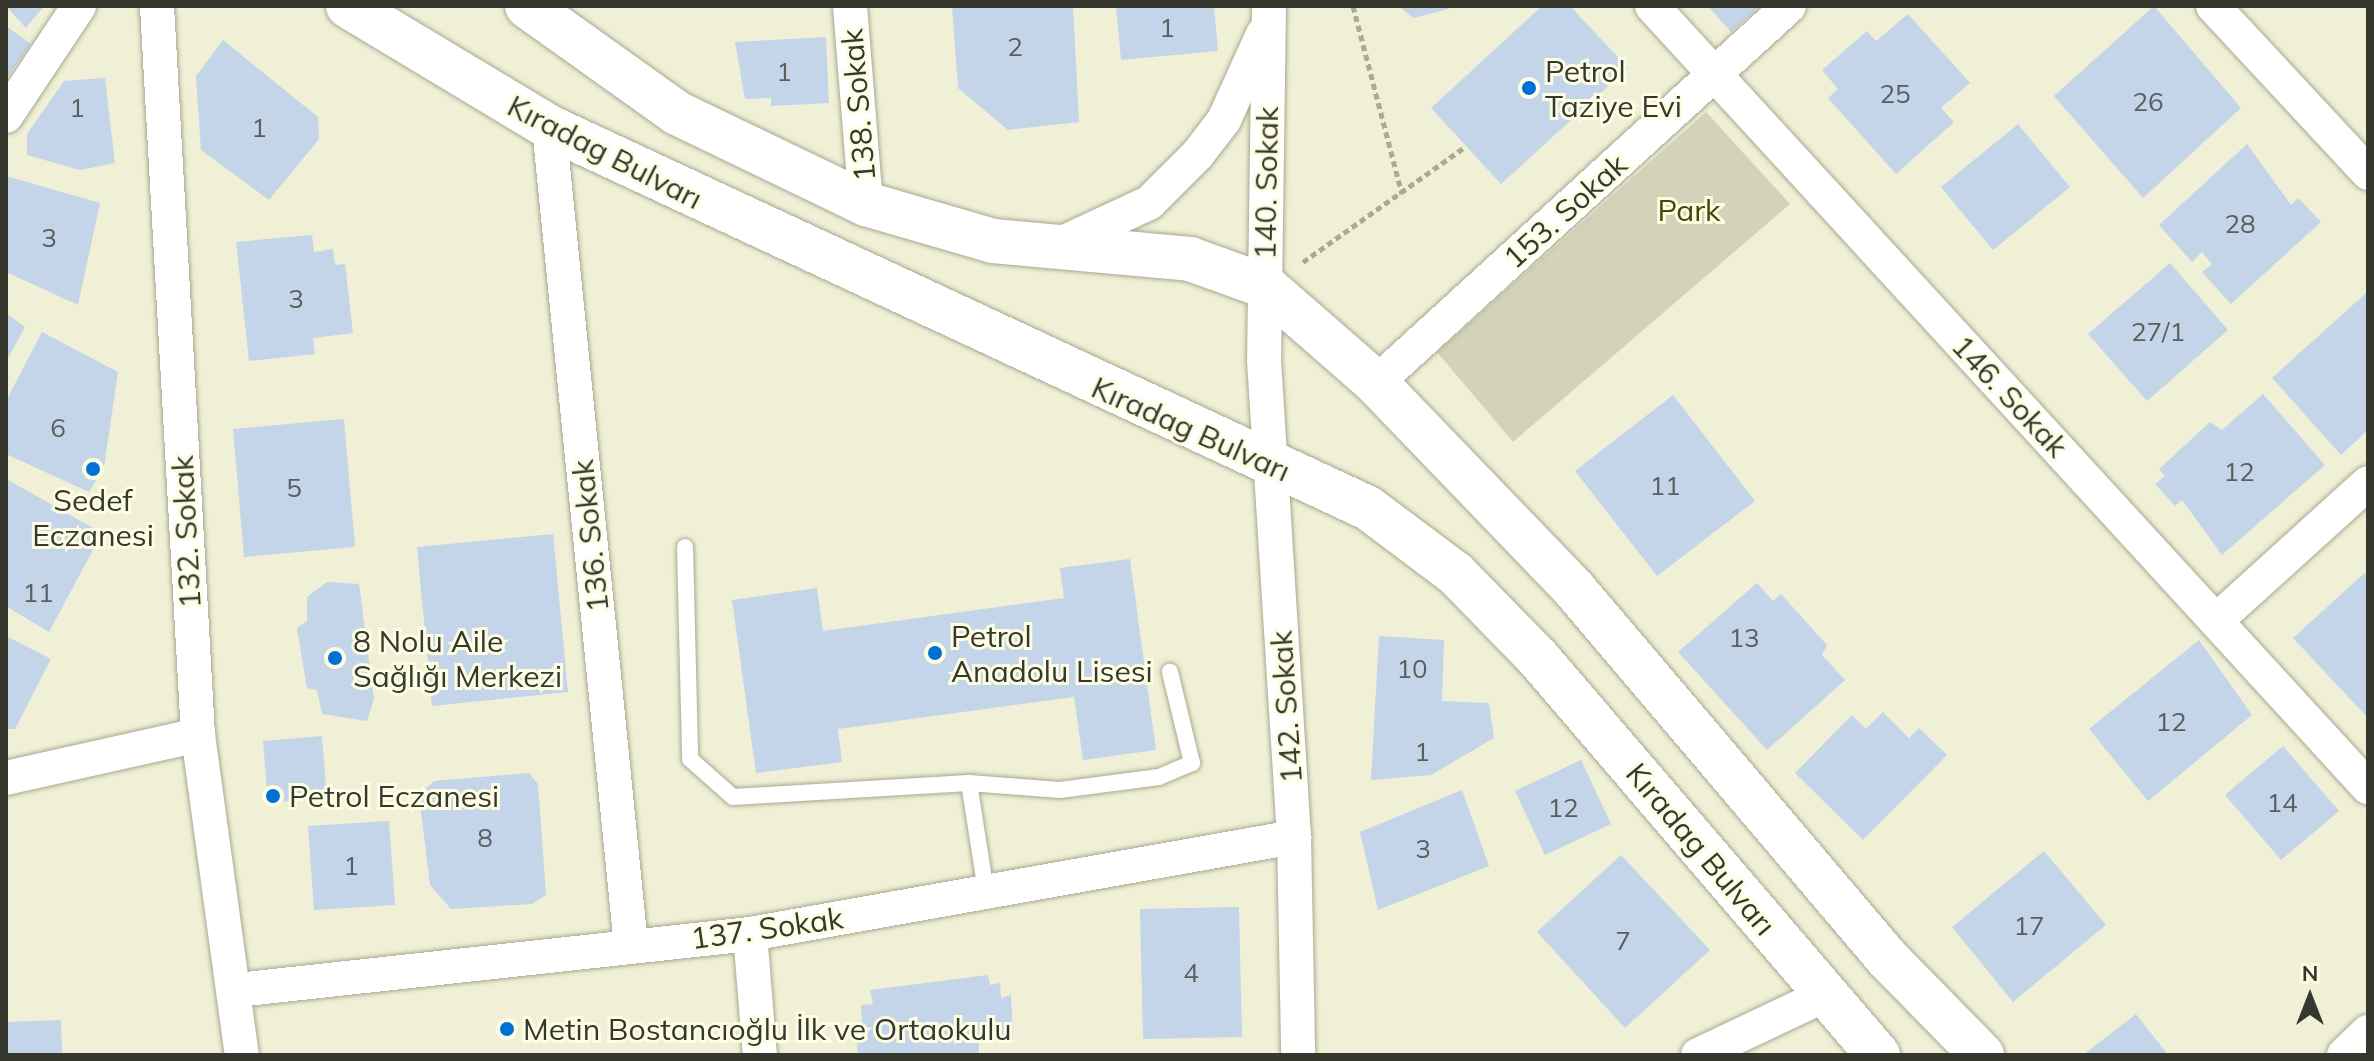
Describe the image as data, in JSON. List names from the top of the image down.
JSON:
{
  "streets": {
    "main road": ["Kıradag Bulvarı"],
    "street": [
      "138. Sokak",
      "140. Sokak",
      "153. Sokak",
      "146. Sokak",
      "132. Sokak",
      "136. Sokak",
      "142. Sokak",
      "137. Sokak"
    ]
  },
  "crossings": [
    ["Kıradag Bulvarı", "136. Sokak"],
    ["Kıradag Bulvarı", "142. Sokak"],
    ["140. Sokak", "142. Sokak"],
    ["153. Sokak", "146. Sokak"],
    ["132. Sokak", "137. Sokak"],
    ["136. Sokak", "137. Sokak"],
    ["142. Sokak", "137. Sokak"]
  ],
  "parks": ["Park"],
  "places": [
    "Petrol Taziye Evi",
    "Sedef Eczanesi",
    "Petrol Anadolu Lisesi",
    "8 Nolu Aile Sağlığı Merkezi",
    "Petrol Eczanesi",
    "Metin Bostancıoğlu İlk ve Ortaokulu"
  ],
  "house_numbers": [
    "1",
    "2",
    "1",
    "25",
    "26",
    "1",
    "1",
    "28",
    "3",
    "3",
    "27/1",
    "6",
    "12",
    "11",
    "5",
    "11",
    "13",
    "10",
    "12",
    "1",
    "14",
    "12",
    "8",
    "3",
    "1",
    "17",
    "7",
    "4"
  ],
  "north": "top"
}
